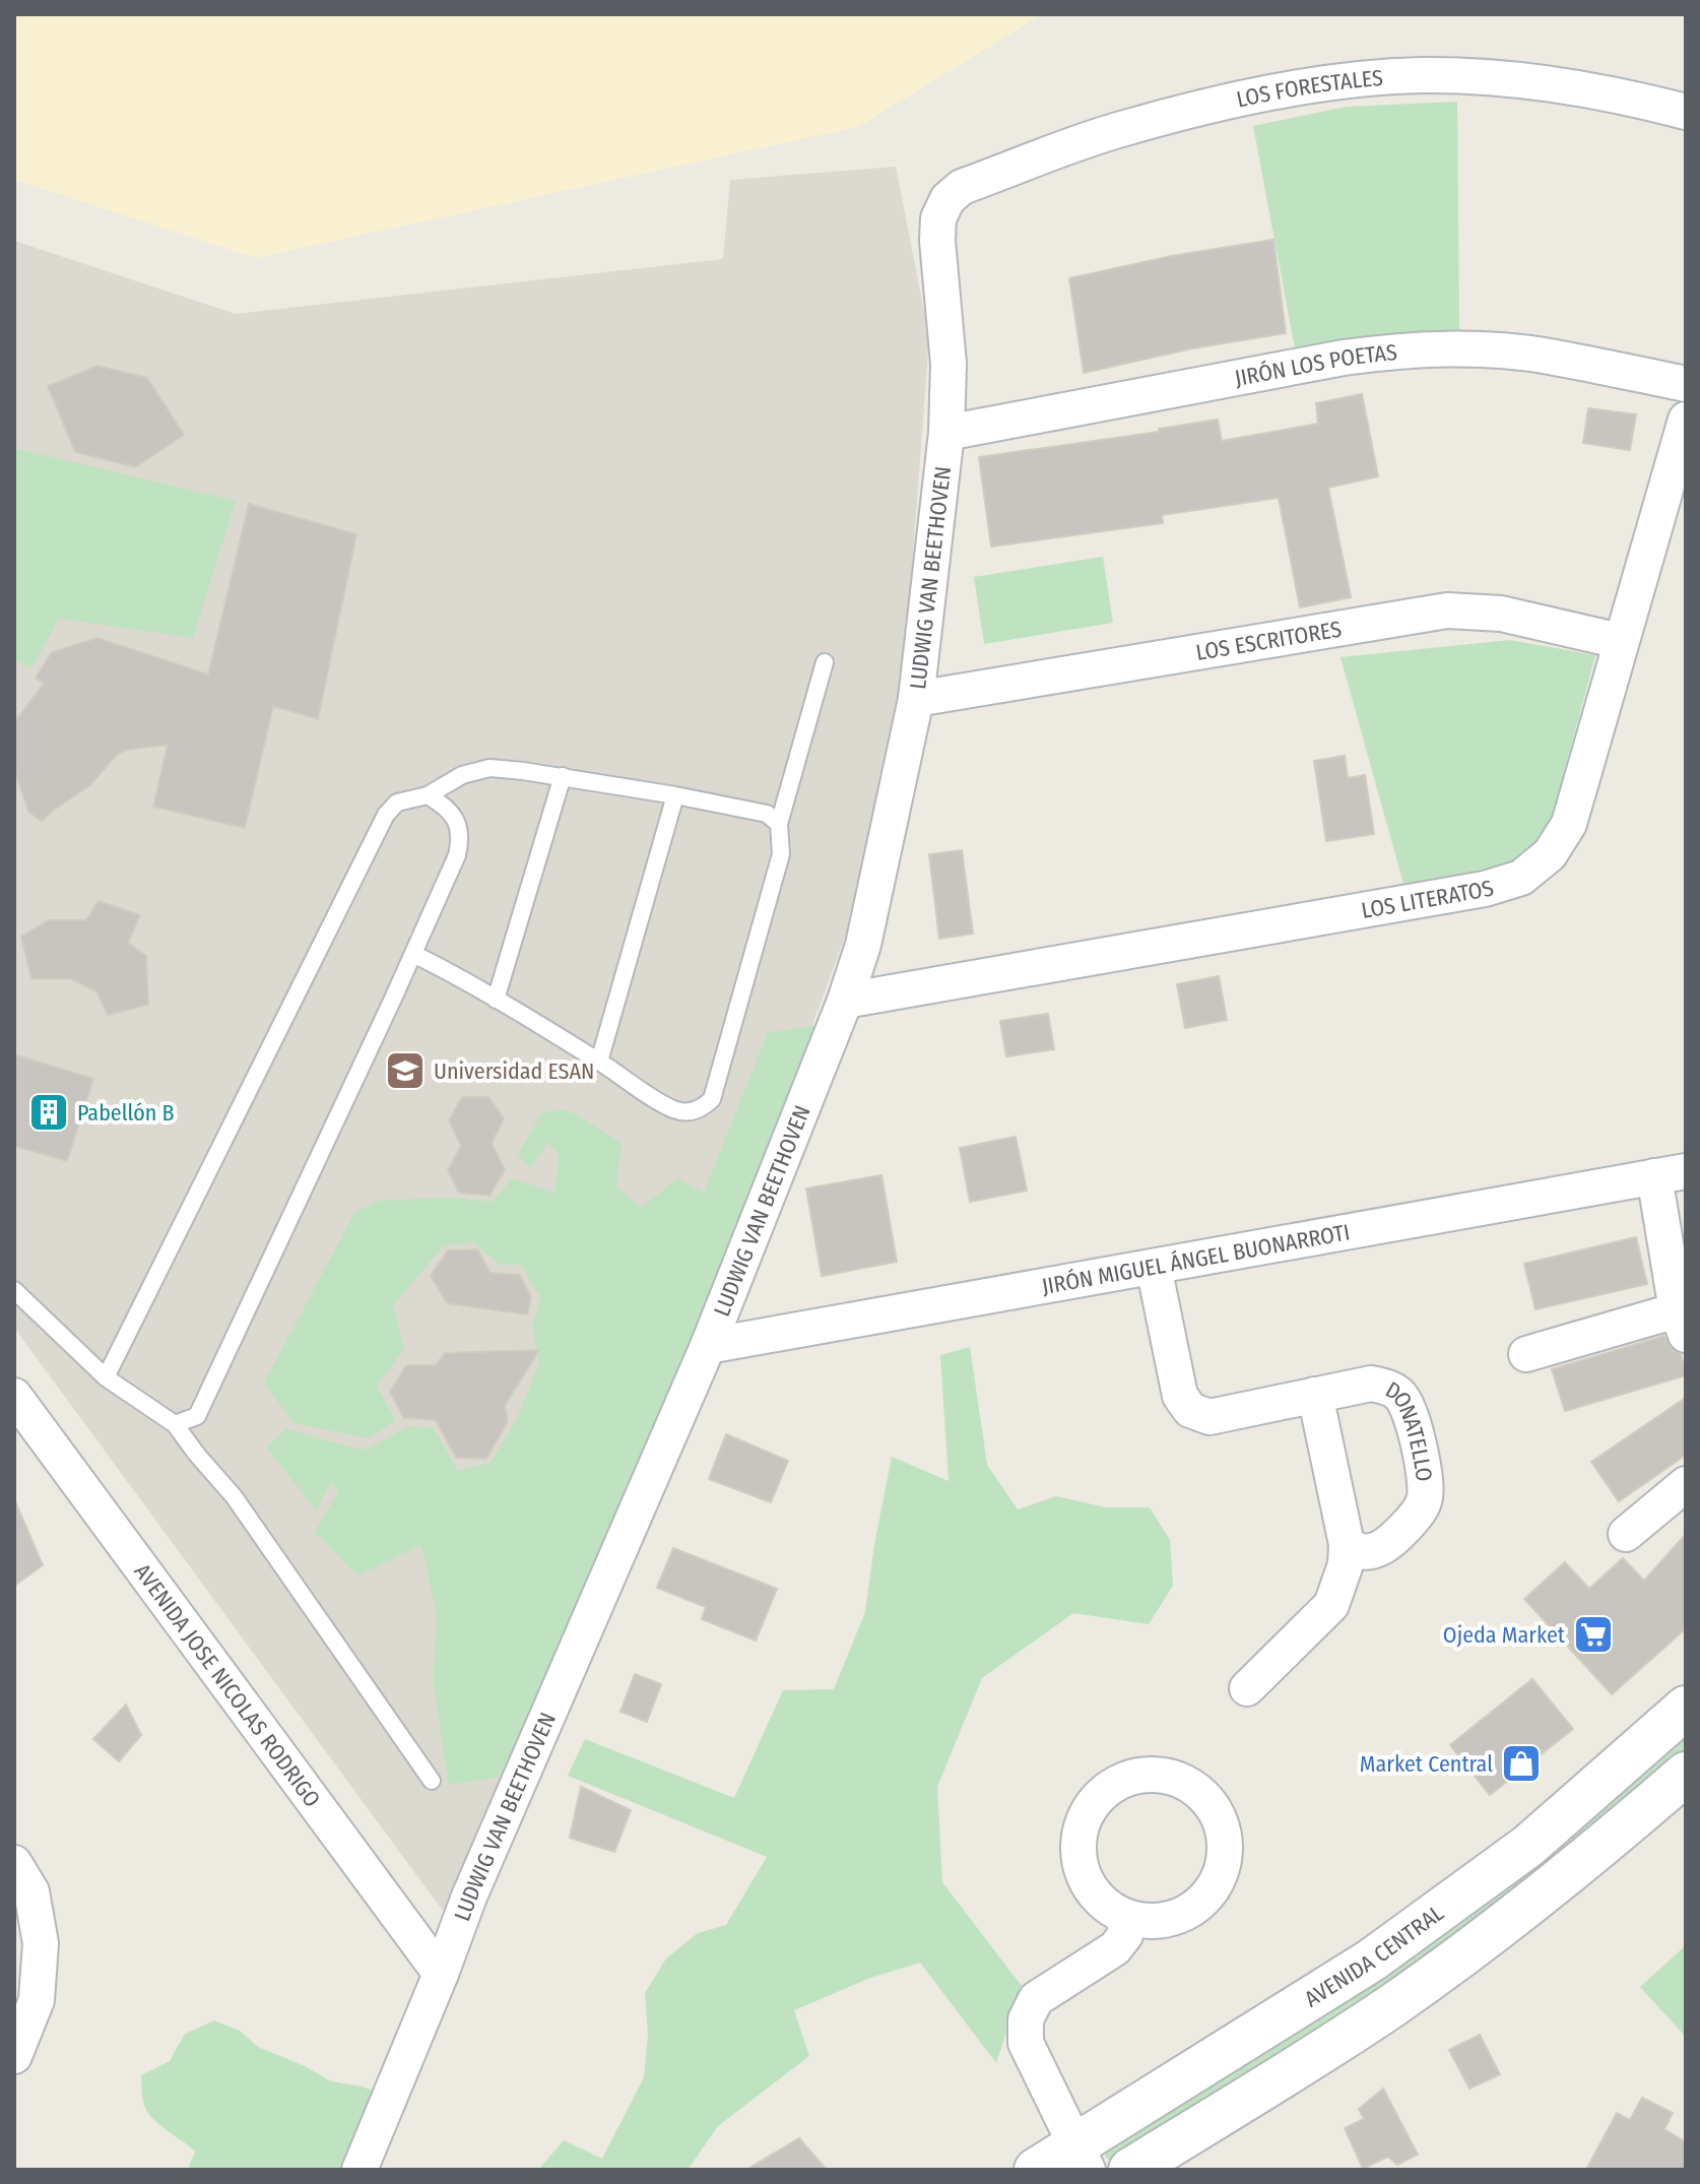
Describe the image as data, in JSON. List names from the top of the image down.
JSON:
{
  "streets": {
    "street": [
      "LOS FORESTALES",
      "JIRÓN LOS POETAS",
      "LUDWIG VAN BEETHOVEN",
      "LOS ESCRITORES",
      "LOS LITERATOS",
      "JIRÓN MIGUEL ÁNGEL BUONARROTI",
      "DONATELLO",
      "AVENIDA JOSE NICOLAS RODRIGO",
      "AVENIDA CENTRAL"
    ]
  },
  "crossings": [
    ["LOS FORESTALES", "LUDWIG VAN BEETHOVEN"],
    ["JIRÓN LOS POETAS", "LUDWIG VAN BEETHOVEN"],
    ["LUDWIG VAN BEETHOVEN", "LOS ESCRITORES"],
    ["LUDWIG VAN BEETHOVEN", "LOS LITERATOS"],
    ["LUDWIG VAN BEETHOVEN", "JIRÓN MIGUEL ÁNGEL BUONARROTI"],
    ["LUDWIG VAN BEETHOVEN", "AVENIDA JOSE NICOLAS RODRIGO"],
    ["LOS ESCRITORES", "LOS LITERATOS"],
    ["JIRÓN MIGUEL ÁNGEL BUONARROTI", "DONATELLO"]
  ],
  "places": {
    "school or university": ["Universidad ESAN"],
    "building": ["Pabellón B"],
    "supermarket": ["Ojeda Market"],
    "shop": ["Market Central"]
  }
}
